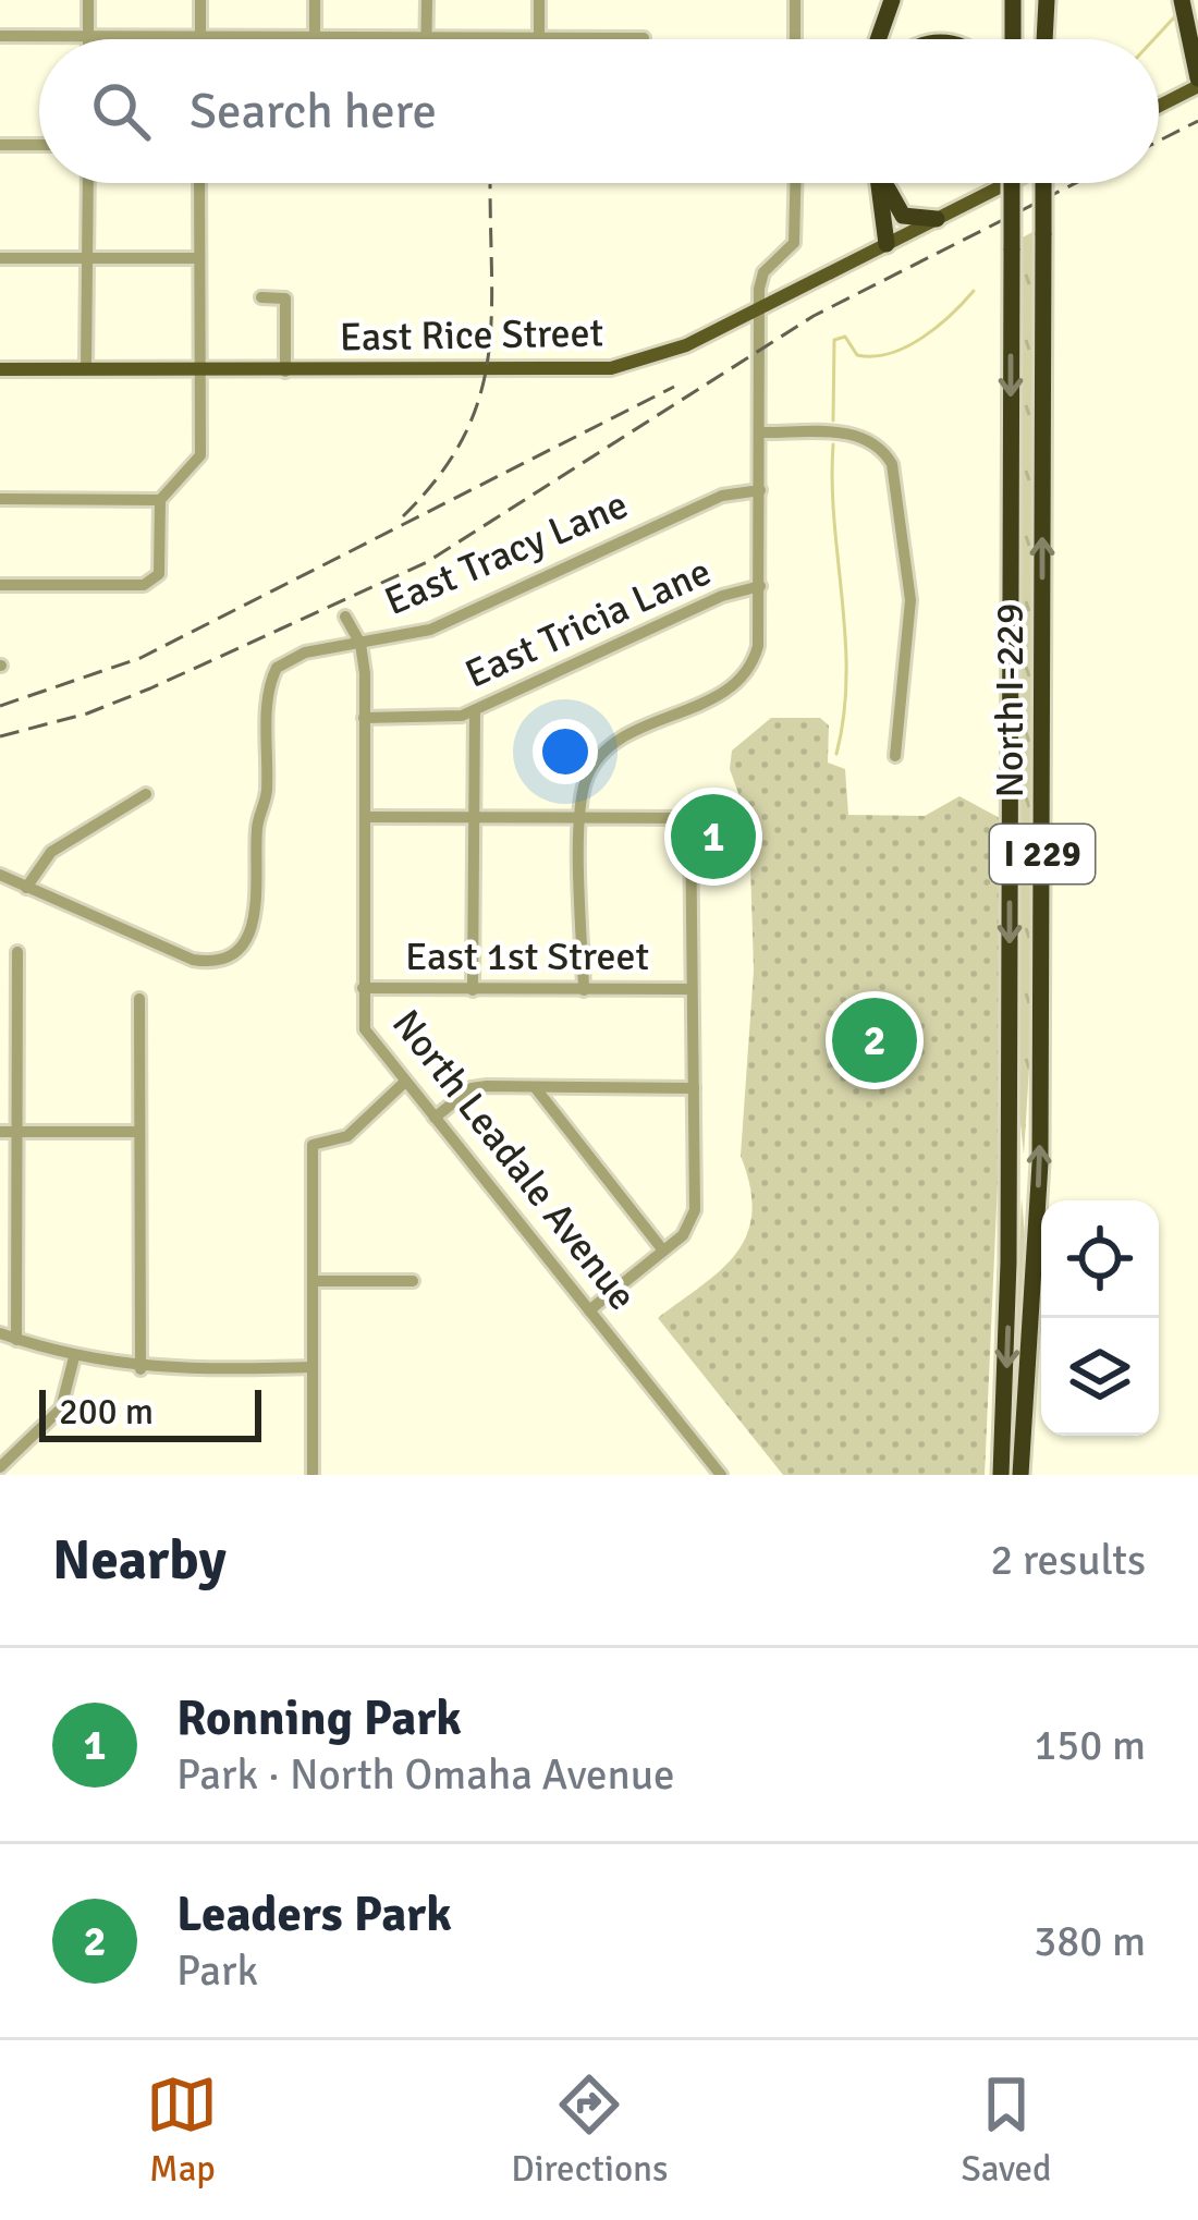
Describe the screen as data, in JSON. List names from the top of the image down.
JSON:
{
  "streets": {
    "highway": ["North I-229", "I 229"],
    "main road": ["East Rice Street"],
    "street": [
      "East Tracy Lane",
      "East Tricia Lane",
      "East 1st Street",
      "North Leadale Avenue"
    ]
  },
  "crossings": [
    ["East Tracy Lane", "North Leadale Avenue"],
    ["East Tricia Lane", "North Leadale Avenue"],
    ["East 1st Street", "North Leadale Avenue"]
  ],
  "scale_bar": "200 m",
  "page": {
    "search": "Search here",
    "pins": ["1", "2"],
    "scale": "200 m",
    "heading": ["Nearby", "2 results"],
    "list": [
      {
        "mark": "1",
        "name": "Ronning Park",
        "note": "Park · North Omaha Avenue",
        "value": "150 m"
      },
      {
        "mark": "2",
        "name": "Leaders Park",
        "note": "Park",
        "value": "380 m"
      }
    ],
    "nav": ["Map", "Directions", "Saved"]
  }
}
